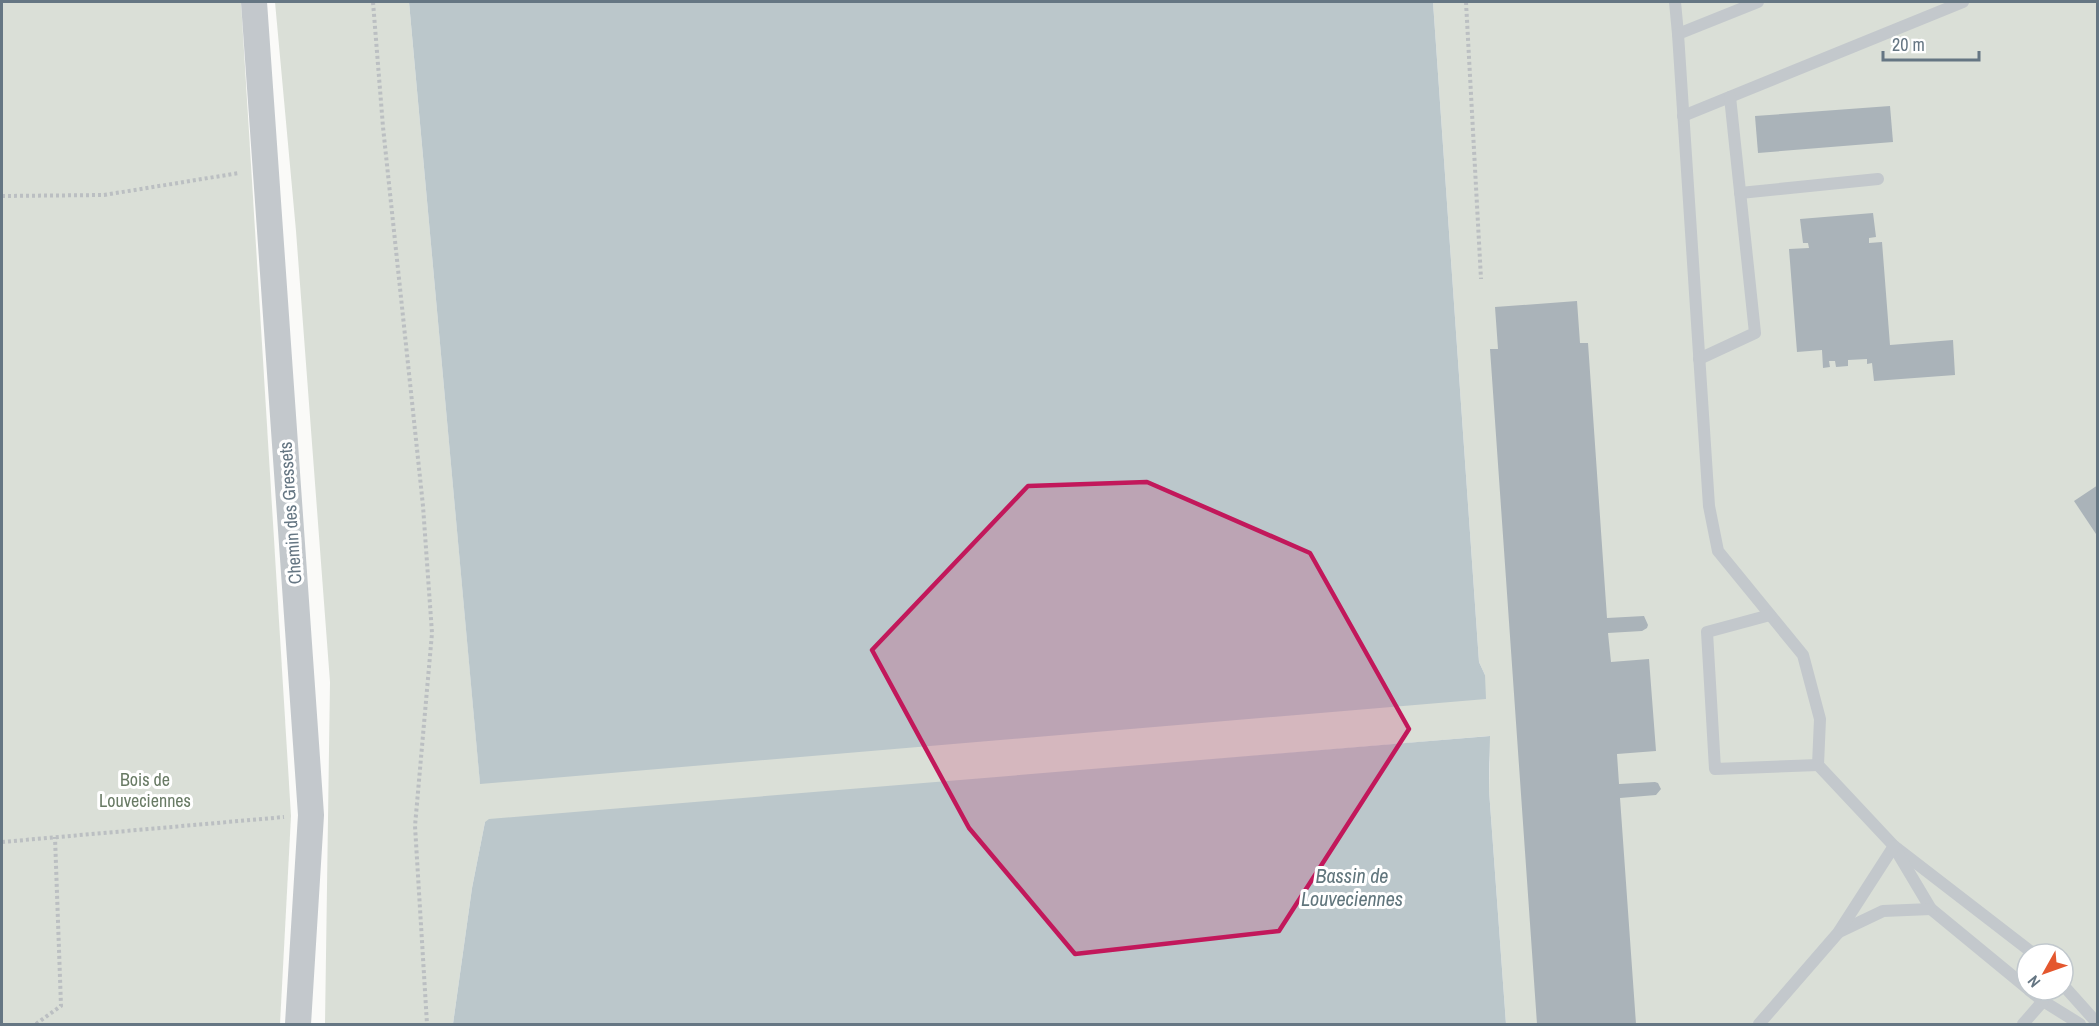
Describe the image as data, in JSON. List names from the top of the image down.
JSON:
{
  "streets": {
    "street": ["Chemin des Gressets"]
  },
  "water": ["Bassin de Louveciennes"],
  "parks": ["Bois de Louveciennes"],
  "scale_bar": "20 m",
  "north": "bottom left"
}
